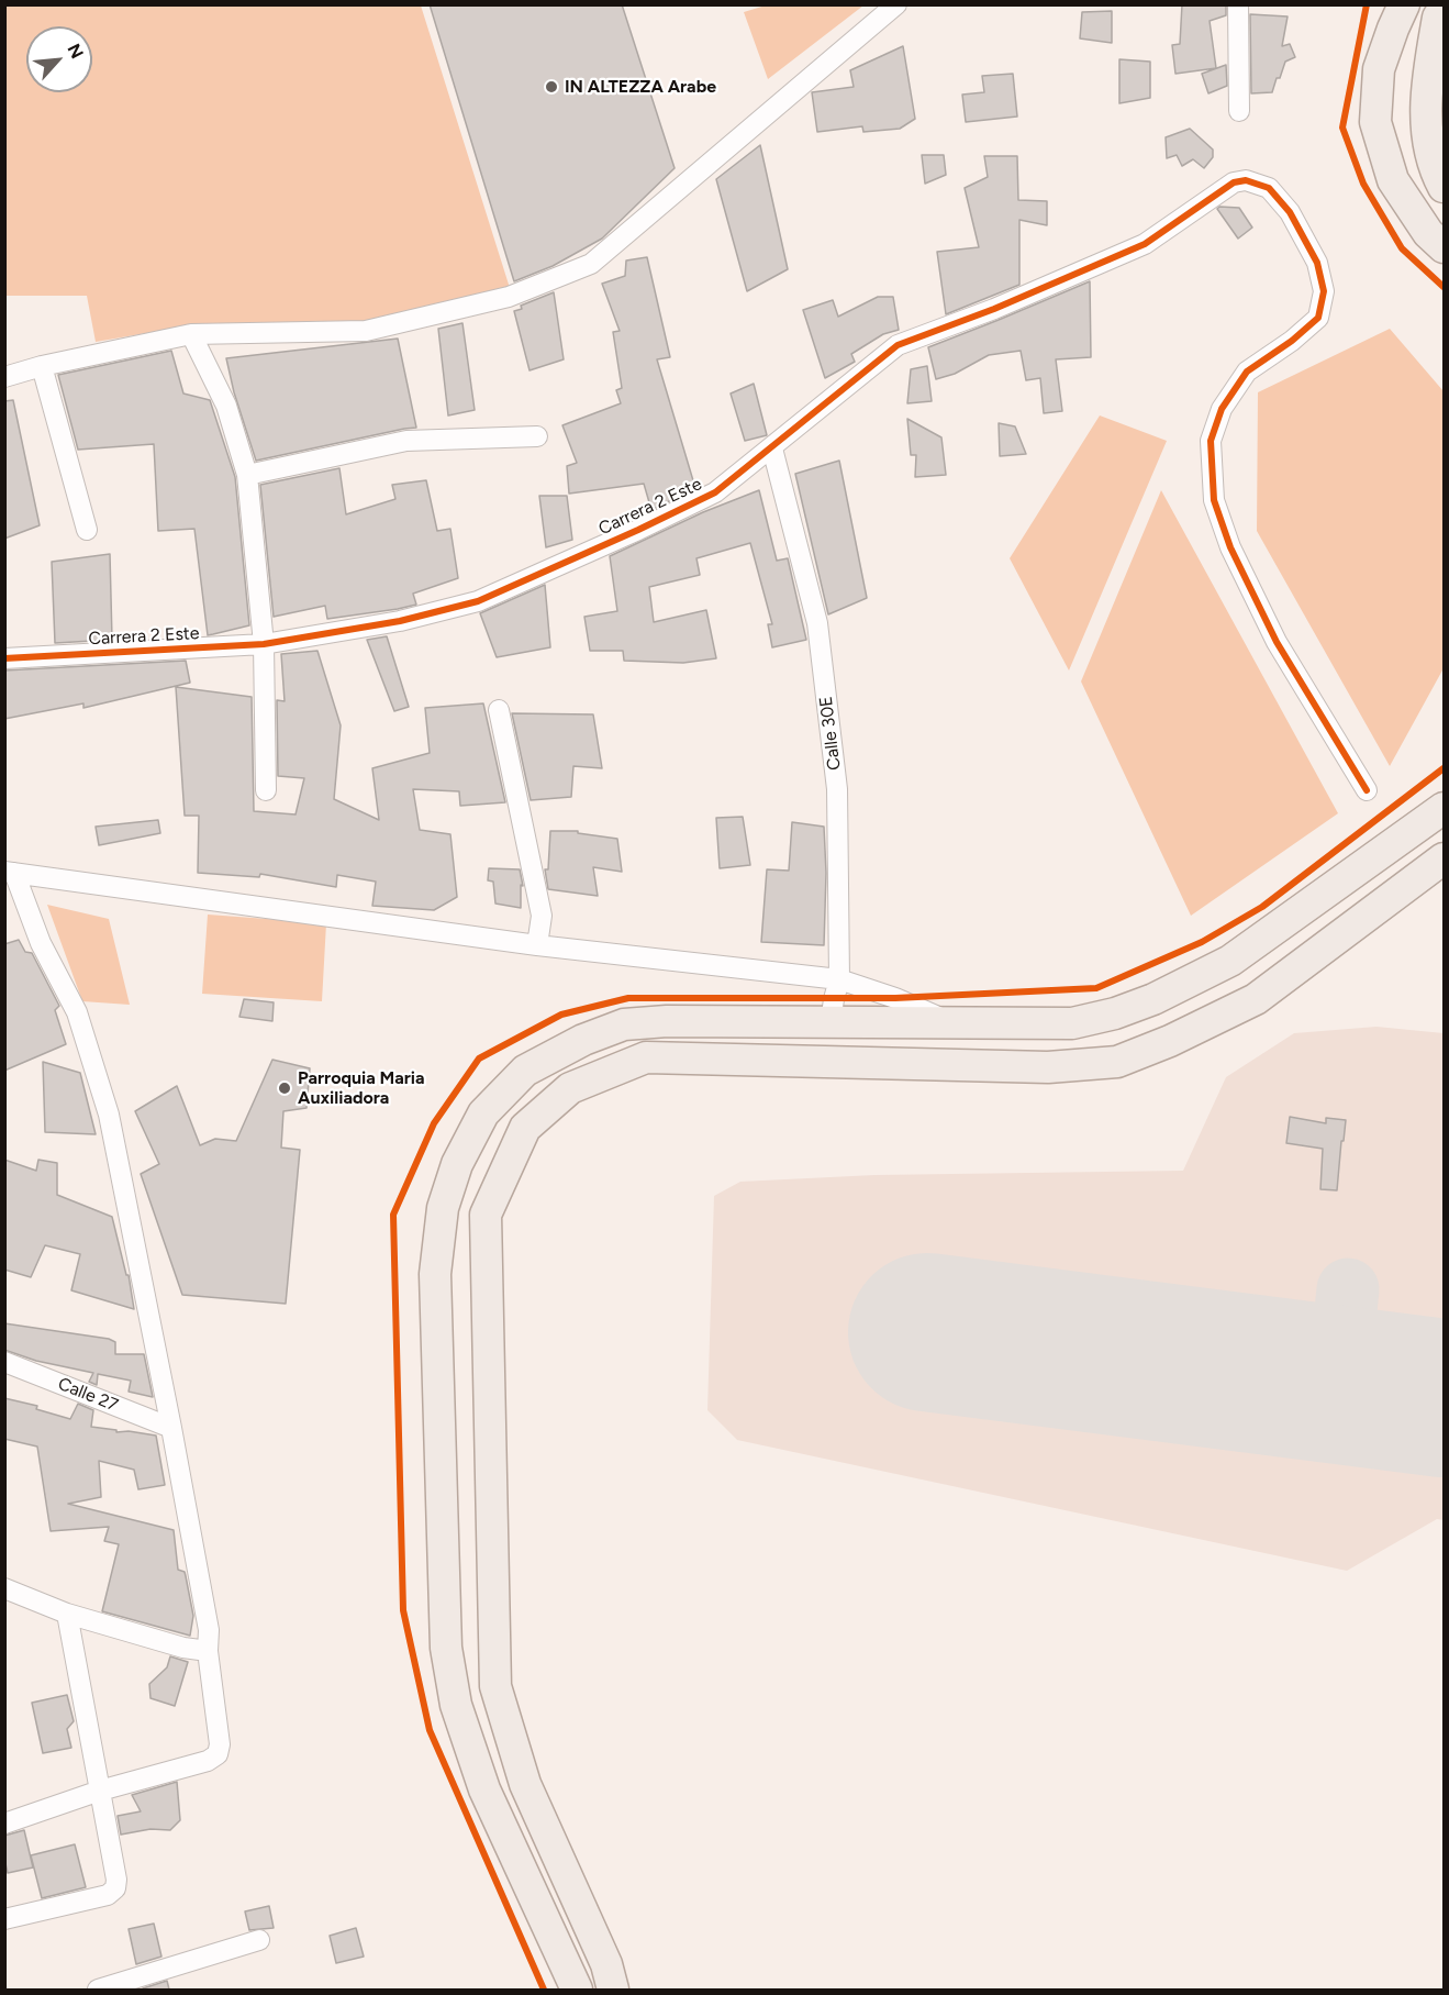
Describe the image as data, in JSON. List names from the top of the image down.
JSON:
{
  "streets": {
    "street": ["Carrera 2 Este", "Calle 30E", "Calle 27"]
  },
  "crossings": [
    ["Carrera 2 Este", "Calle 30E"]
  ],
  "places": ["IN ALTEZZA Arabe", "Parroquia Maria Auxiliadora"],
  "north": "top right"
}
